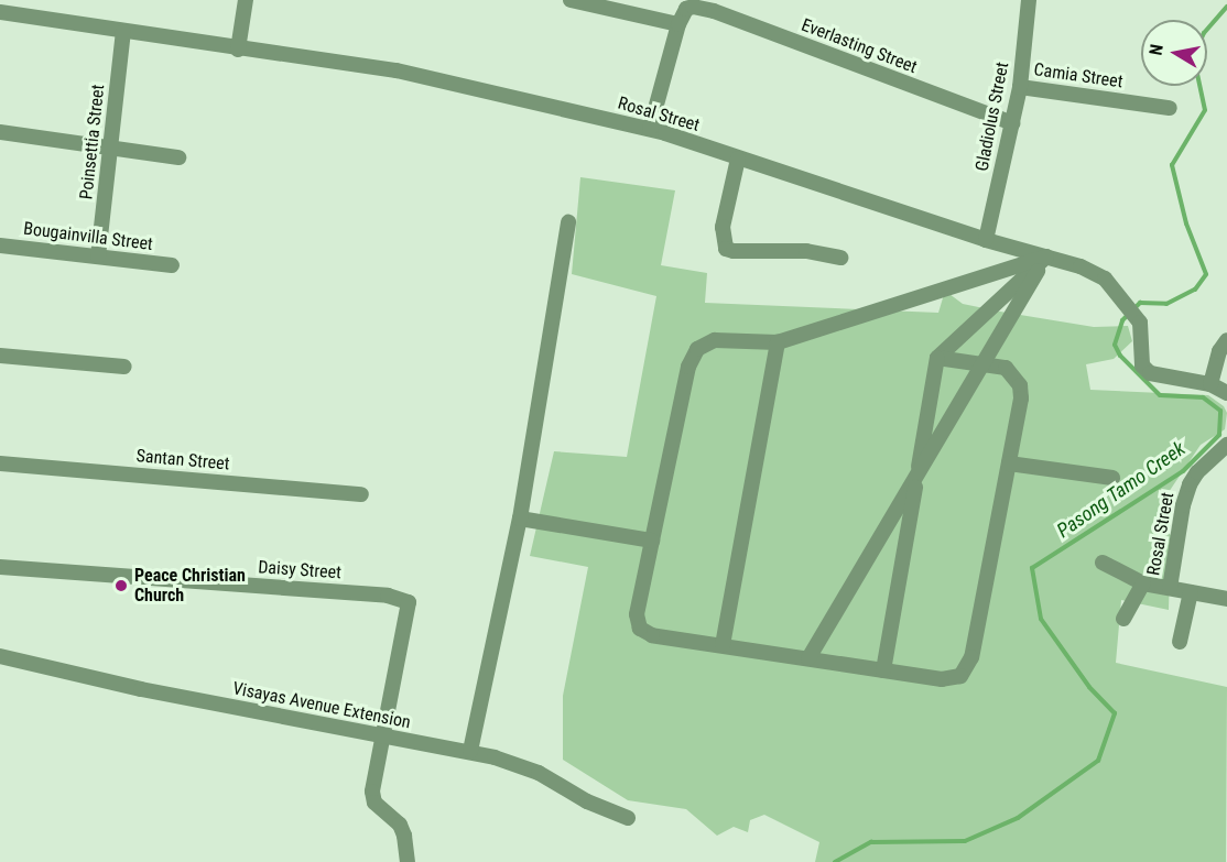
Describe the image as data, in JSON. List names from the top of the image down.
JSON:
{
  "streets": {
    "street": [
      "Everlasting Street",
      "Camia Street",
      "Rosal Street",
      "Gladiolus Street",
      "Poinsettia Street",
      "Bougainvilla Street",
      "Santan Street",
      "Daisy Street",
      "Visayas Avenue Extension"
    ]
  },
  "crossings": [
    ["Everlasting Street", "Gladiolus Street"],
    ["Camia Street", "Gladiolus Street"],
    ["Rosal Street", "Gladiolus Street"],
    ["Rosal Street", "Poinsettia Street"],
    ["Poinsettia Street", "Bougainvilla Street"],
    ["Daisy Street", "Visayas Avenue Extension"]
  ],
  "water": ["Pasong Tamo Creek"],
  "places": ["Peace Christian Church"],
  "north": "left"
}
